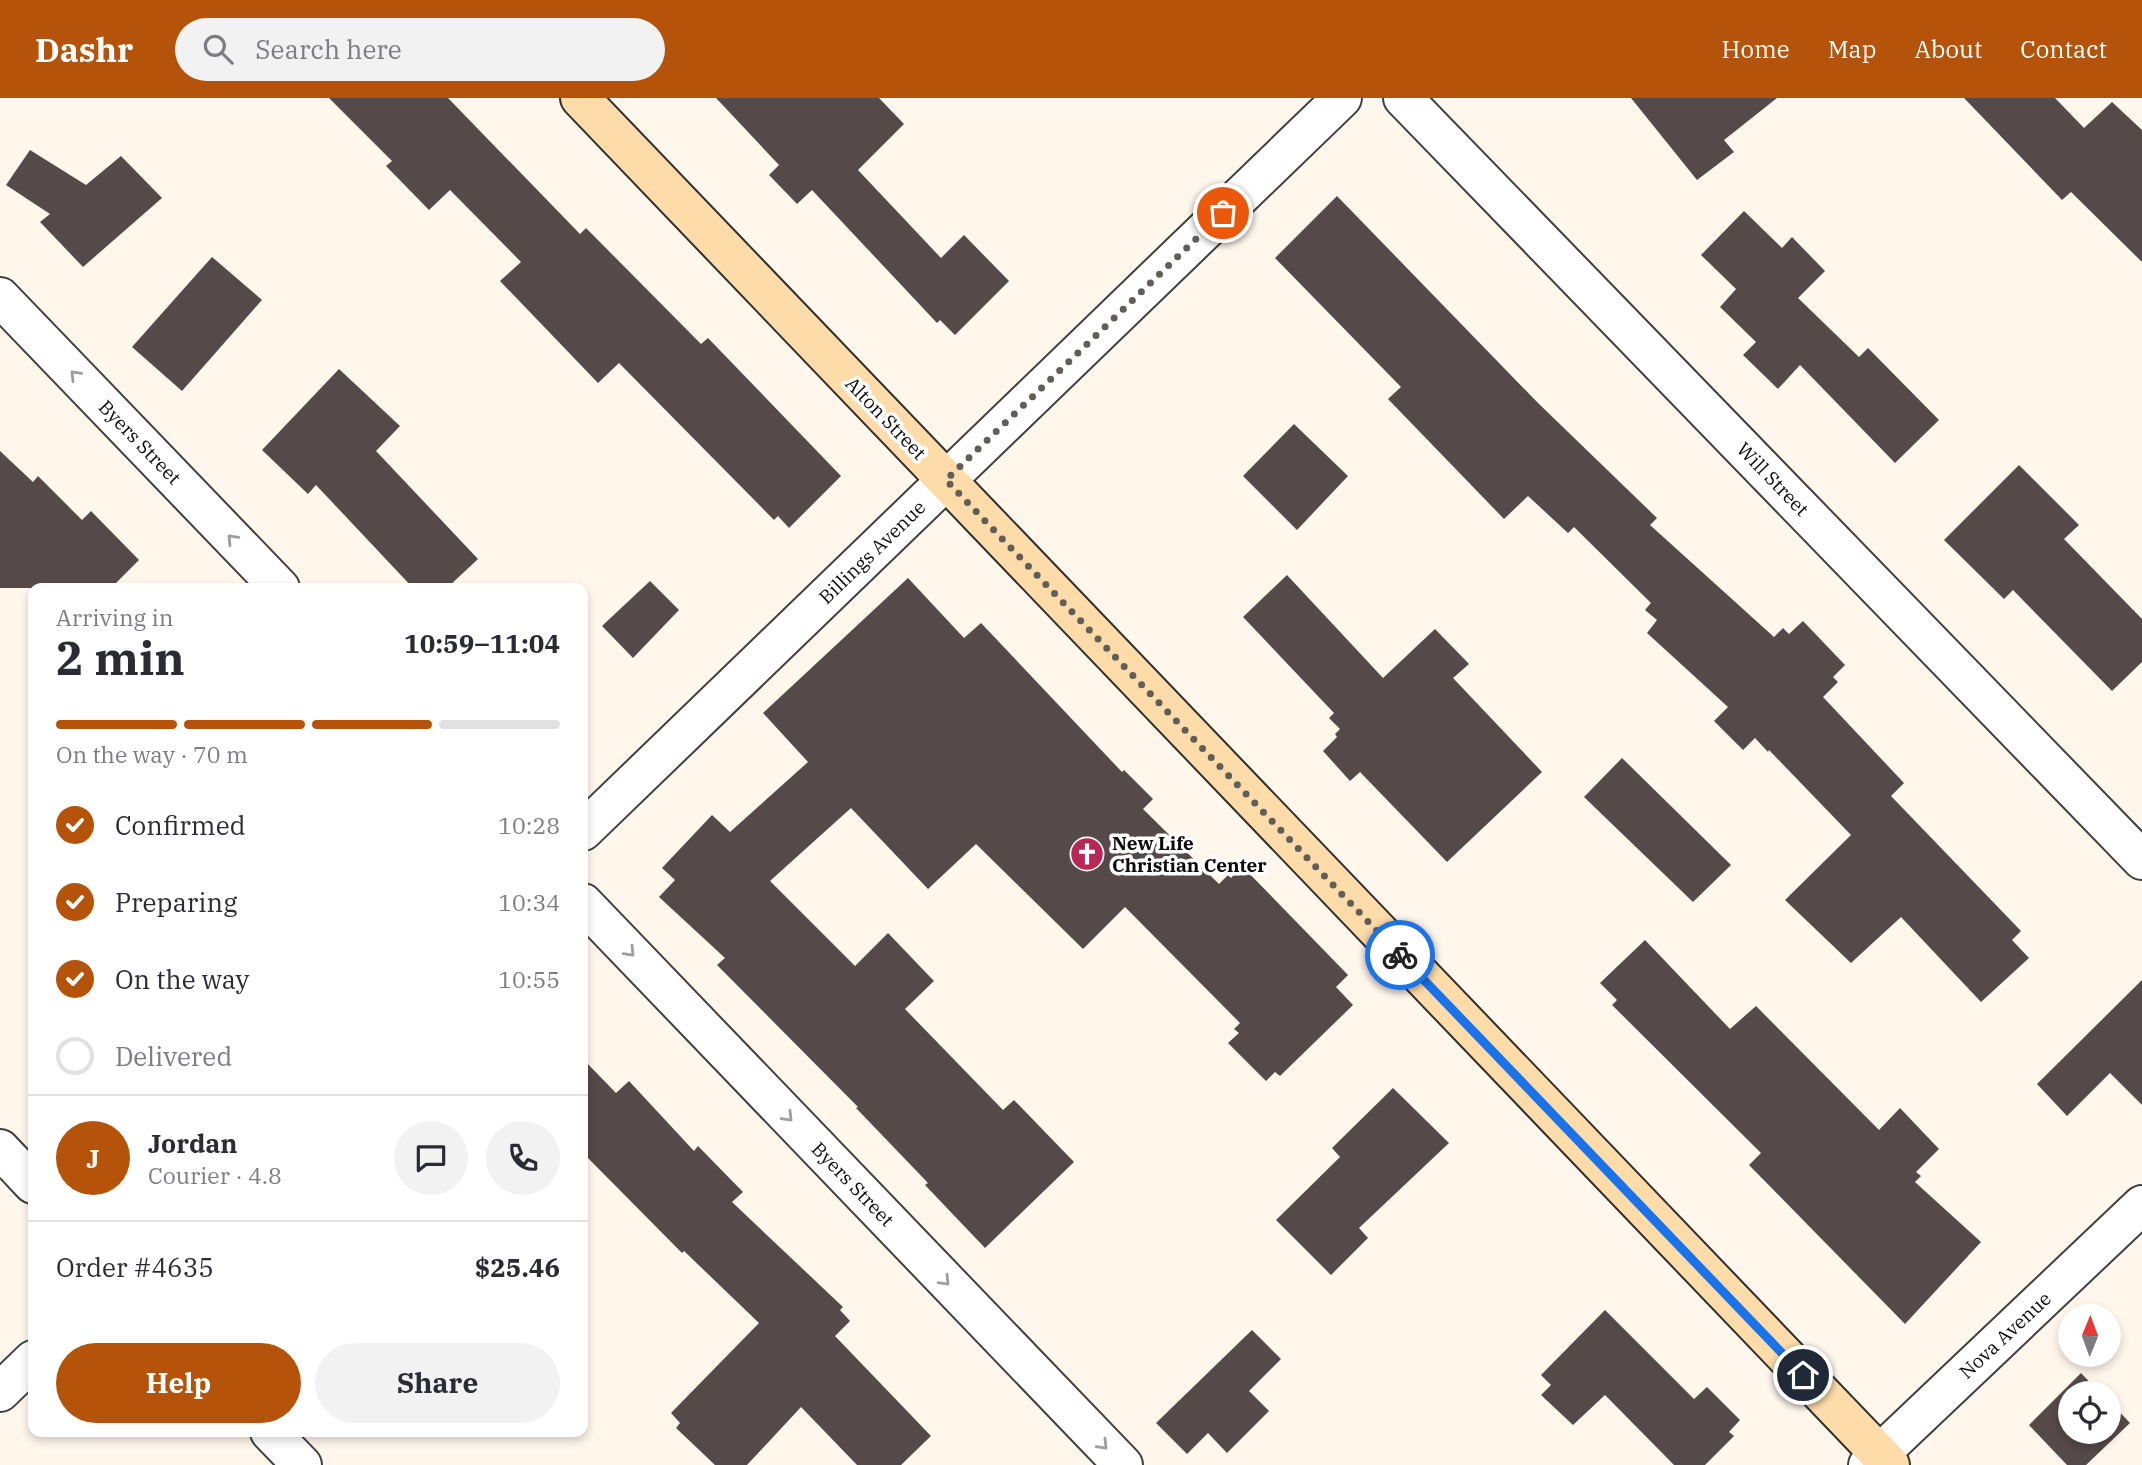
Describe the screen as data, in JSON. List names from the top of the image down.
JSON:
{
  "streets": {
    "street": [
      "Alton Street",
      "Byers Street",
      "Will Street",
      "Billings Avenue",
      "Nova Avenue"
    ]
  },
  "crossings": [
    ["Alton Street", "Billings Avenue"],
    ["Alton Street", "Nova Avenue"]
  ],
  "places": {
    "church": ["New Life Christian Center"]
  },
  "north": "top",
  "page": {
    "header": "Dashr",
    "search": "Search here",
    "nav": [
      "Home",
      "Map",
      "About",
      "Contact"
    ],
    "heading": ["2 min", "Arriving in", "10:59–11:04"],
    "panel": [
      "Jordan",
      "Courier · 4.8",
      "Order #4635",
      "$25.46"
    ],
    "bar": "On the way · 70 m",
    "list": [
      ["Confirmed", "10:28"],
      ["Preparing", "10:34"],
      ["On the way", "10:55"],
      "Delivered"
    ],
    "round": "J",
    "buttons": ["Help", "Share"]
  }
}
